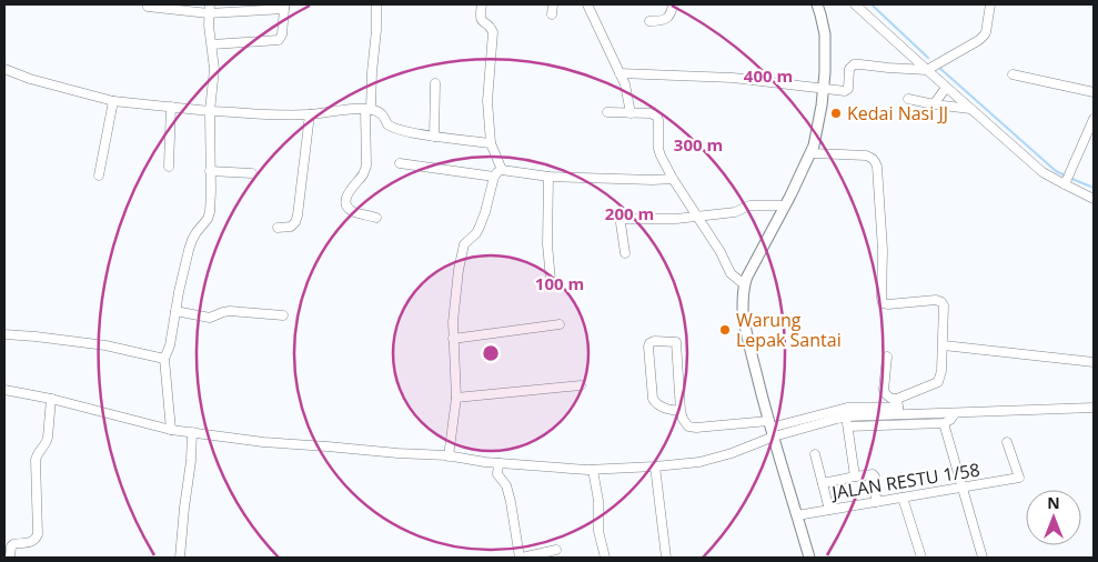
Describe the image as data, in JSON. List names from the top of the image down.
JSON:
{
  "streets": {
    "street": ["JALAN RESTU 1/58"]
  },
  "places": ["Kedai Nasi JJ", "Warung Lepak Santai"],
  "north": "top",
  "rings": [
    "400 m",
    "300 m",
    "200 m",
    "100 m"
  ]
}
